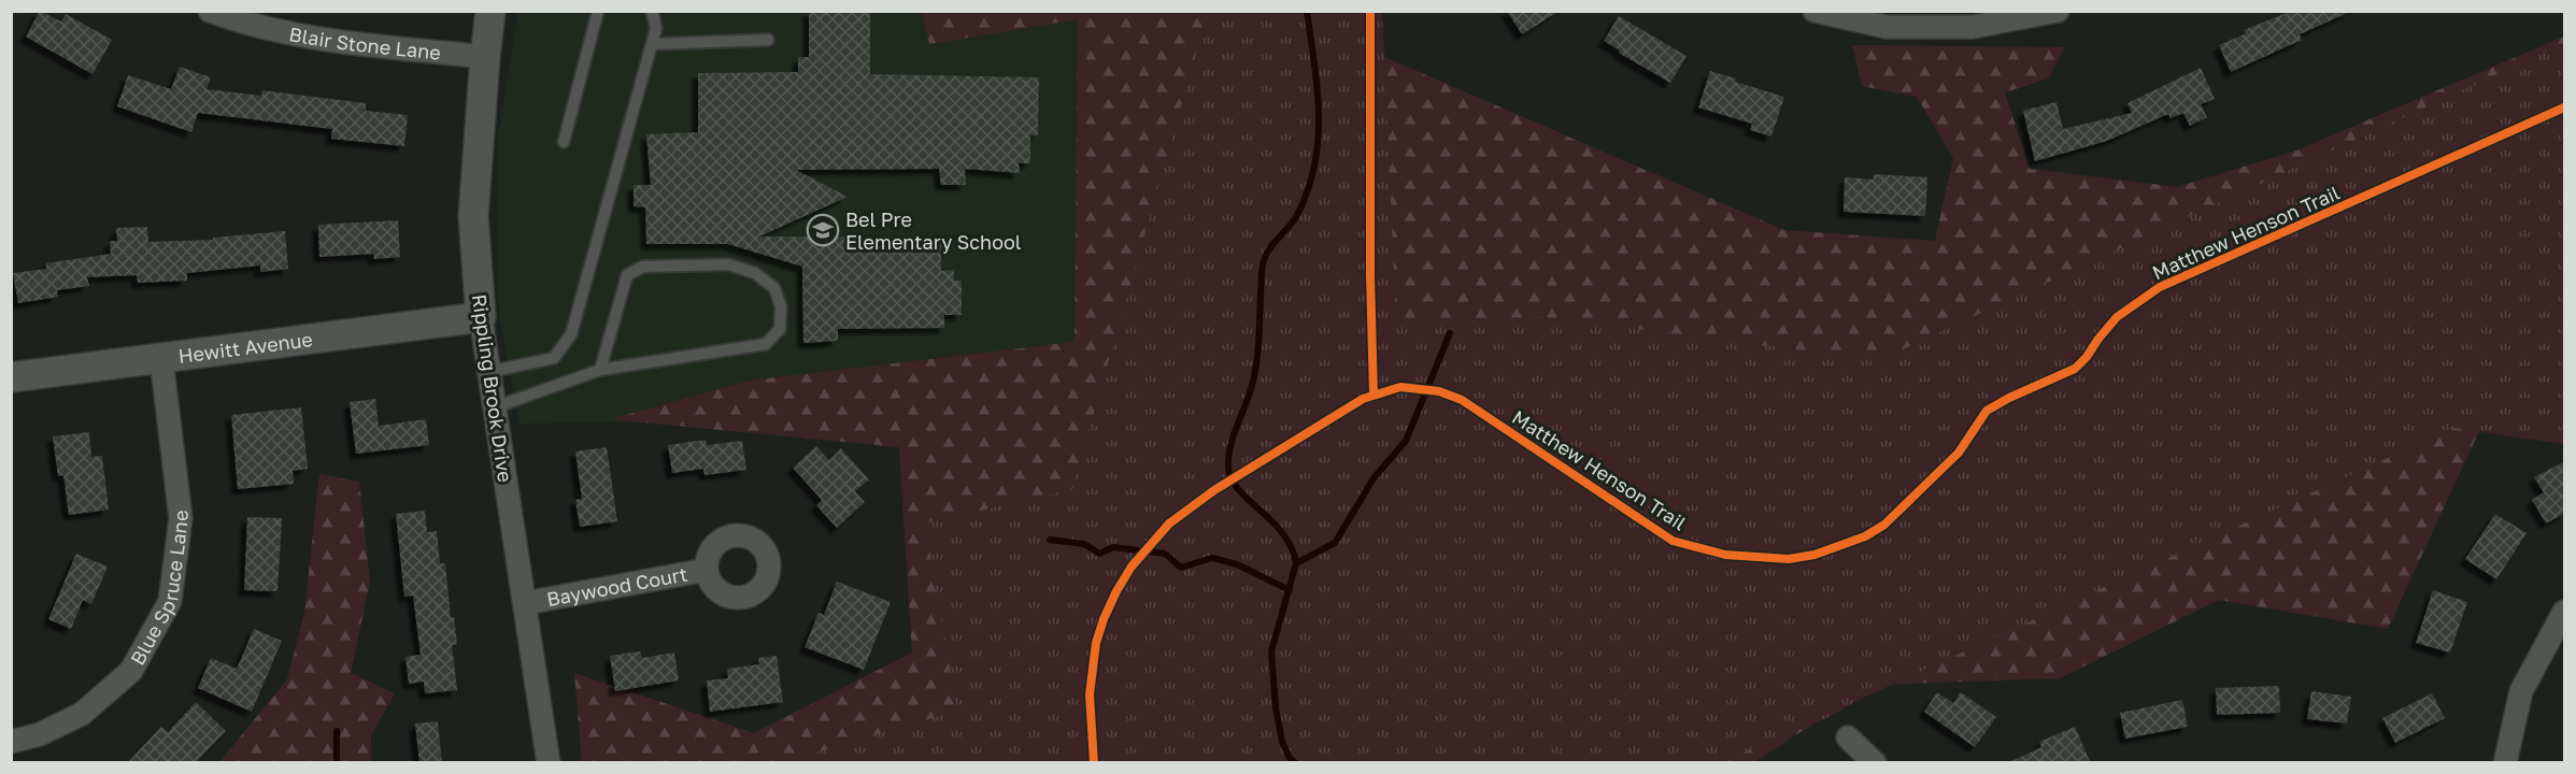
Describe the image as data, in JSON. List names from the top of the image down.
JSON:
{
  "streets": {
    "street": [
      "Blair Stone Lane",
      "Hewitt Avenue",
      "Rippling Brook Drive",
      "Blue Spruce Lane",
      "Baywood Court"
    ],
    "cycle path": ["Matthew Henson Trail"]
  },
  "crossings": [
    ["Blair Stone Lane", "Rippling Brook Drive"],
    ["Hewitt Avenue", "Rippling Brook Drive"],
    ["Hewitt Avenue", "Blue Spruce Lane"],
    ["Rippling Brook Drive", "Baywood Court"]
  ],
  "places": {
    "school or university": ["Bel Pre Elementary School"]
  }
}
